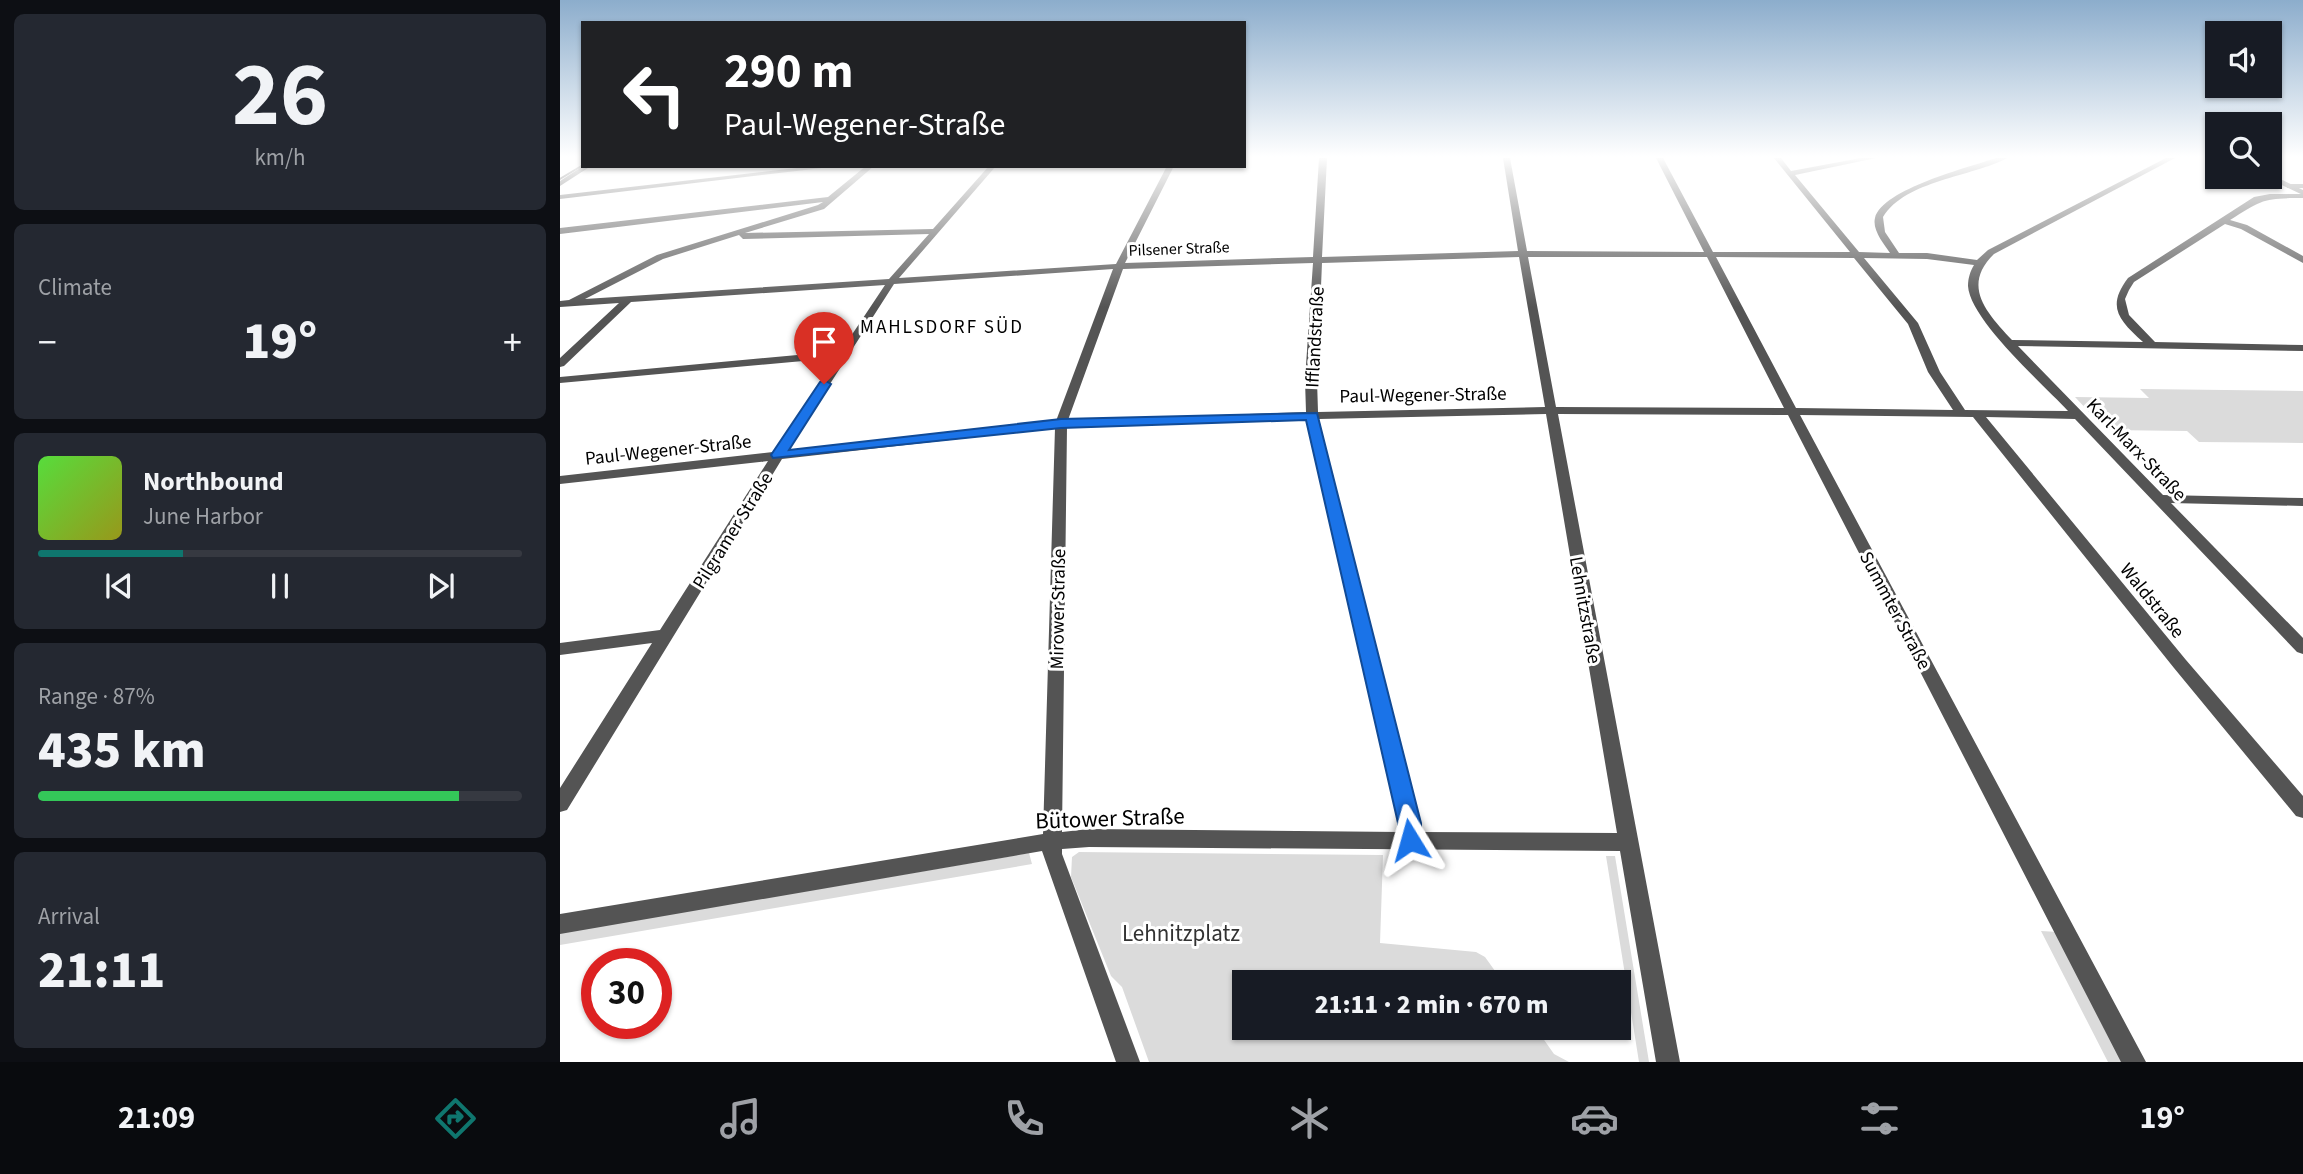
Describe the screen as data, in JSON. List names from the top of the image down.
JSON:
{
  "streets": {
    "street": [
      "Pilsener Straße",
      "Ifflandstraße",
      "Paul-Wegener-Straße",
      "Karl-Marx-Straße",
      "Pilgramer Straße",
      "Waldstraße",
      "Mirower Straße",
      "Lehnitzstraße",
      "Summter Straße",
      "Bütower Straße"
    ]
  },
  "crossings": [
    ["Pilsener Straße", "Ifflandstraße"],
    ["Pilsener Straße", "Karl-Marx-Straße"],
    ["Pilsener Straße", "Pilgramer Straße"],
    ["Pilsener Straße", "Waldstraße"],
    ["Pilsener Straße", "Mirower Straße"],
    ["Pilsener Straße", "Lehnitzstraße"],
    ["Pilsener Straße", "Summter Straße"],
    ["Ifflandstraße", "Paul-Wegener-Straße"],
    ["Ifflandstraße", "Bütower Straße"],
    ["Paul-Wegener-Straße", "Karl-Marx-Straße"],
    ["Paul-Wegener-Straße", "Pilgramer Straße"],
    ["Paul-Wegener-Straße", "Waldstraße"],
    ["Paul-Wegener-Straße", "Mirower Straße"],
    ["Paul-Wegener-Straße", "Lehnitzstraße"],
    ["Paul-Wegener-Straße", "Summter Straße"],
    ["Mirower Straße", "Bütower Straße"],
    ["Lehnitzstraße", "Bütower Straße"]
  ],
  "districts": ["MAHLSDORF SÜD"],
  "parks": ["Lehnitzplatz"],
  "page": {
    "tile": [
      ["26", "km/h"],
      "Climate",
      ["Range · 87%", "435 km"],
      ["Arrival", "21:11"]
    ],
    "turn": ["290 m", "Paul-Wegener-Straße"],
    "heat": ["−", "19°", "+"],
    "song": ["Northbound", "June Harbor"],
    "limit": "30",
    "trip": "21:11 · 2 min · 670 m",
    "tabs": ["21:09", "19°"]
  }
}
